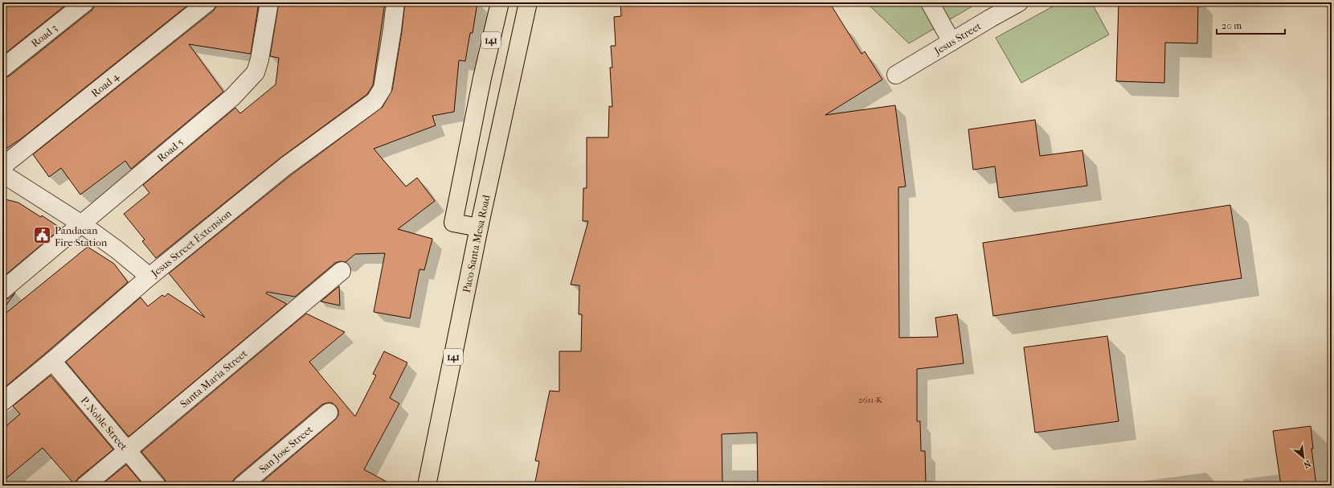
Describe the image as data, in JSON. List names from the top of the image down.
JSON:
{
  "streets": {
    "main road": ["141", "Paco-Santa Mesa Road"],
    "street": [
      "Road 3",
      "Jesus Street",
      "Road 4",
      "Road 5",
      "Jesus Street Extension",
      "Santa Maria Street",
      "P. Noble Street",
      "San Jose Street"
    ]
  },
  "crossings": [
    ["141", "Paco-Santa Mesa Road"],
    ["Jesus Street Extension", "P. Noble Street"],
    ["Santa Maria Street", "P. Noble Street"]
  ],
  "places": {
    "public building": ["Pandacan Fire Station"]
  },
  "house_numbers": ["2611-K"],
  "scale_bar": "20 m",
  "north": "bottom right"
}
